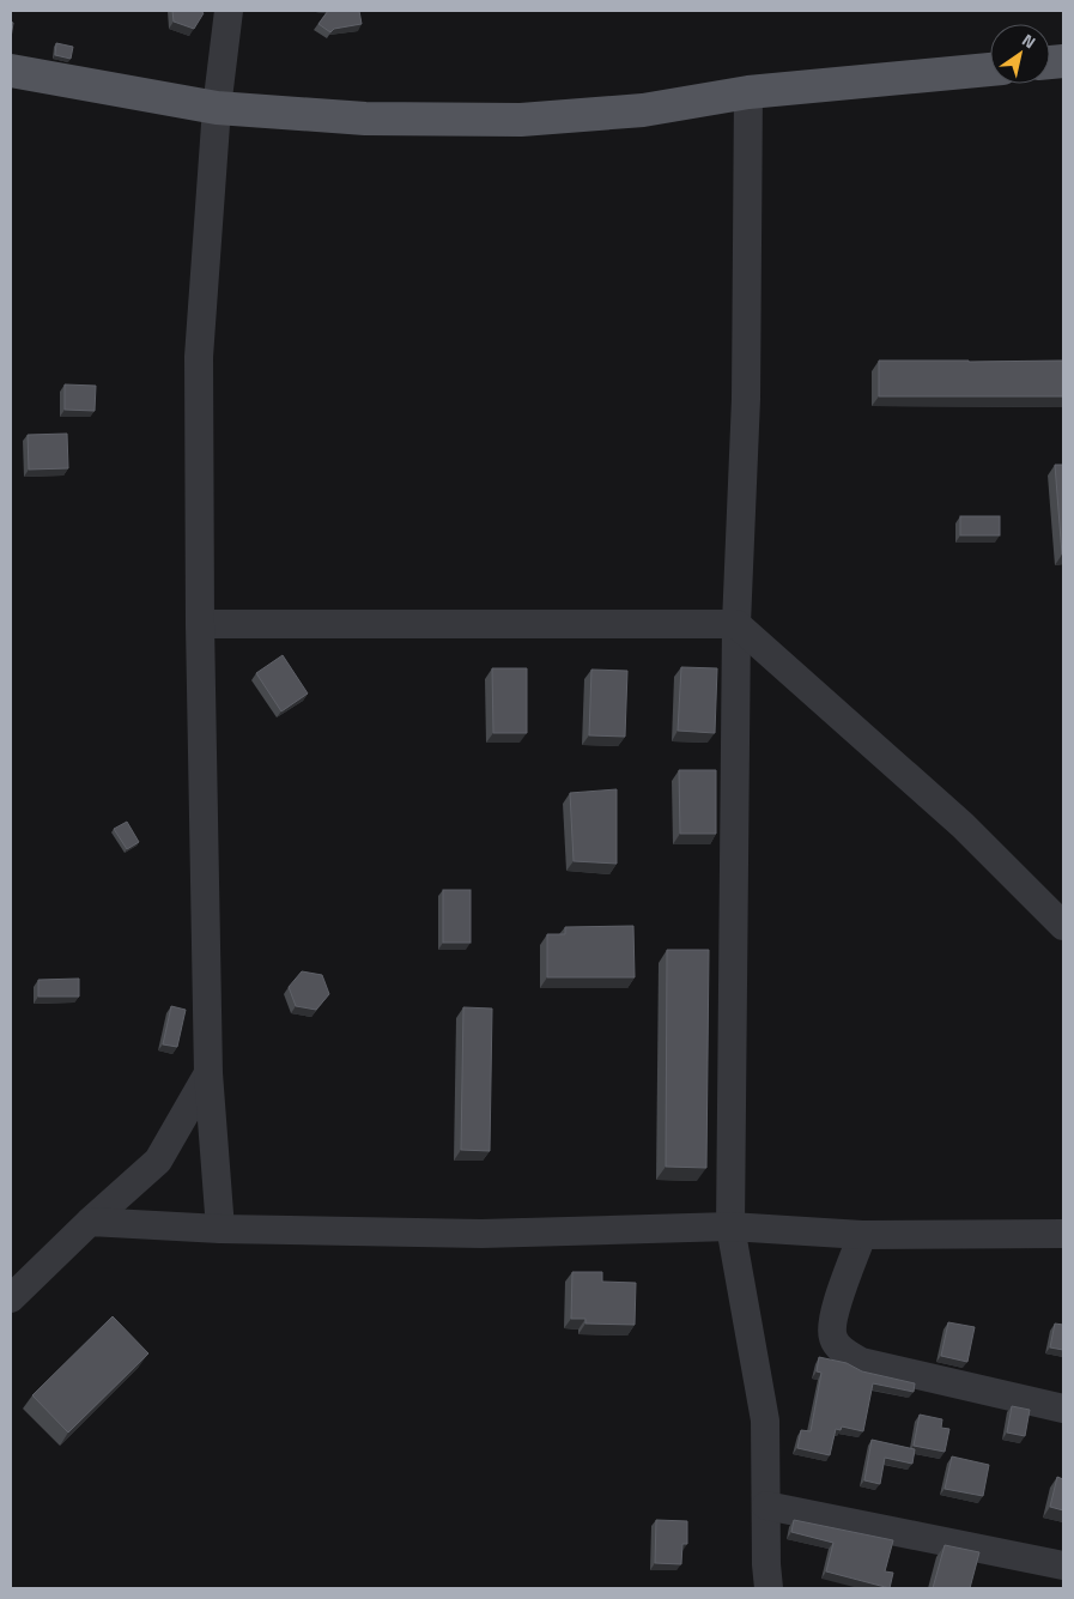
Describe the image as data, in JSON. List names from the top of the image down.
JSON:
{
  "north": "top right"
}
